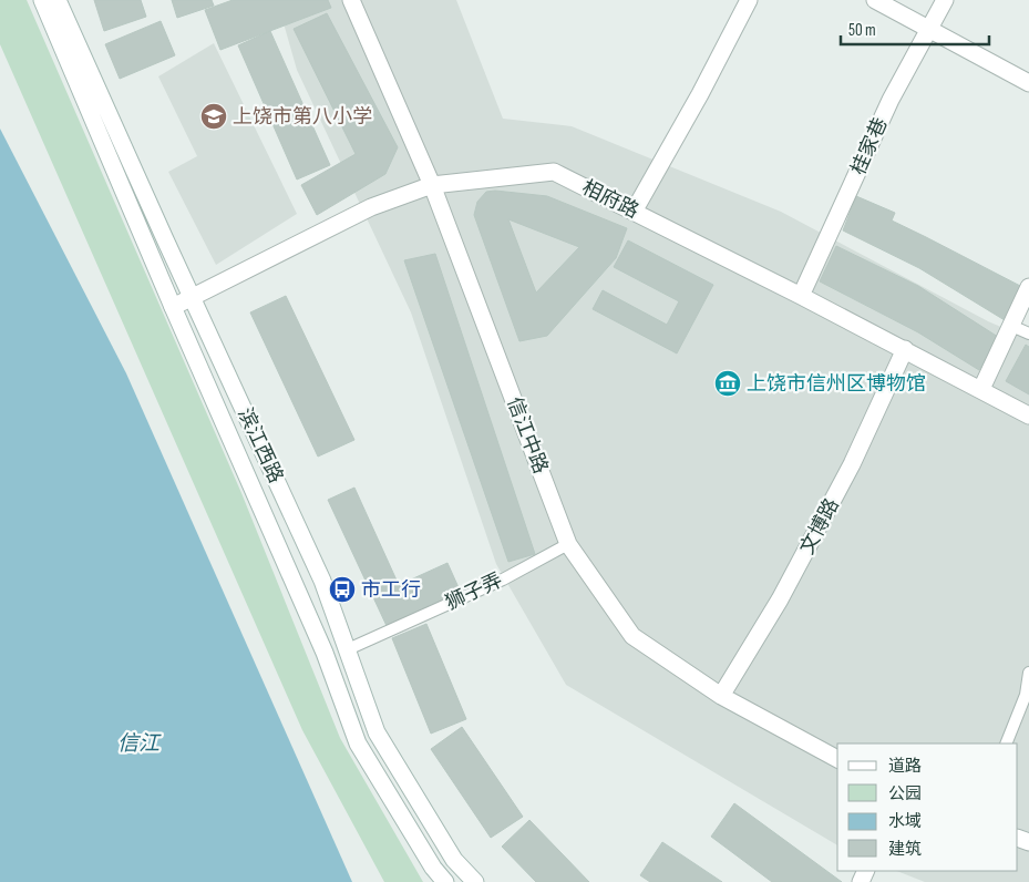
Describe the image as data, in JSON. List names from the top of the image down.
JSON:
{
  "streets": {
    "street": [
      "桂家巷",
      "相府路",
      "信江中路",
      "滨江西路",
      "文博路"
    ],
    "lane": ["狮子弄"]
  },
  "crossings": [
    ["桂家巷", "相府路"],
    ["相府路", "信江中路"],
    ["相府路", "滨江西路"],
    ["相府路", "文博路"],
    ["信江中路", "文博路"],
    ["信江中路", "狮子弄"],
    ["滨江西路", "狮子弄"]
  ],
  "water": ["信江"],
  "places": {
    "school or university": ["上饶市第八小学"],
    "museum": ["上饶市信州区博物馆"],
    "bus stop": ["市工行"]
  },
  "legend": [
    "道路",
    "公园",
    "水域",
    "建筑"
  ],
  "scale_bar": "50 m"
}
